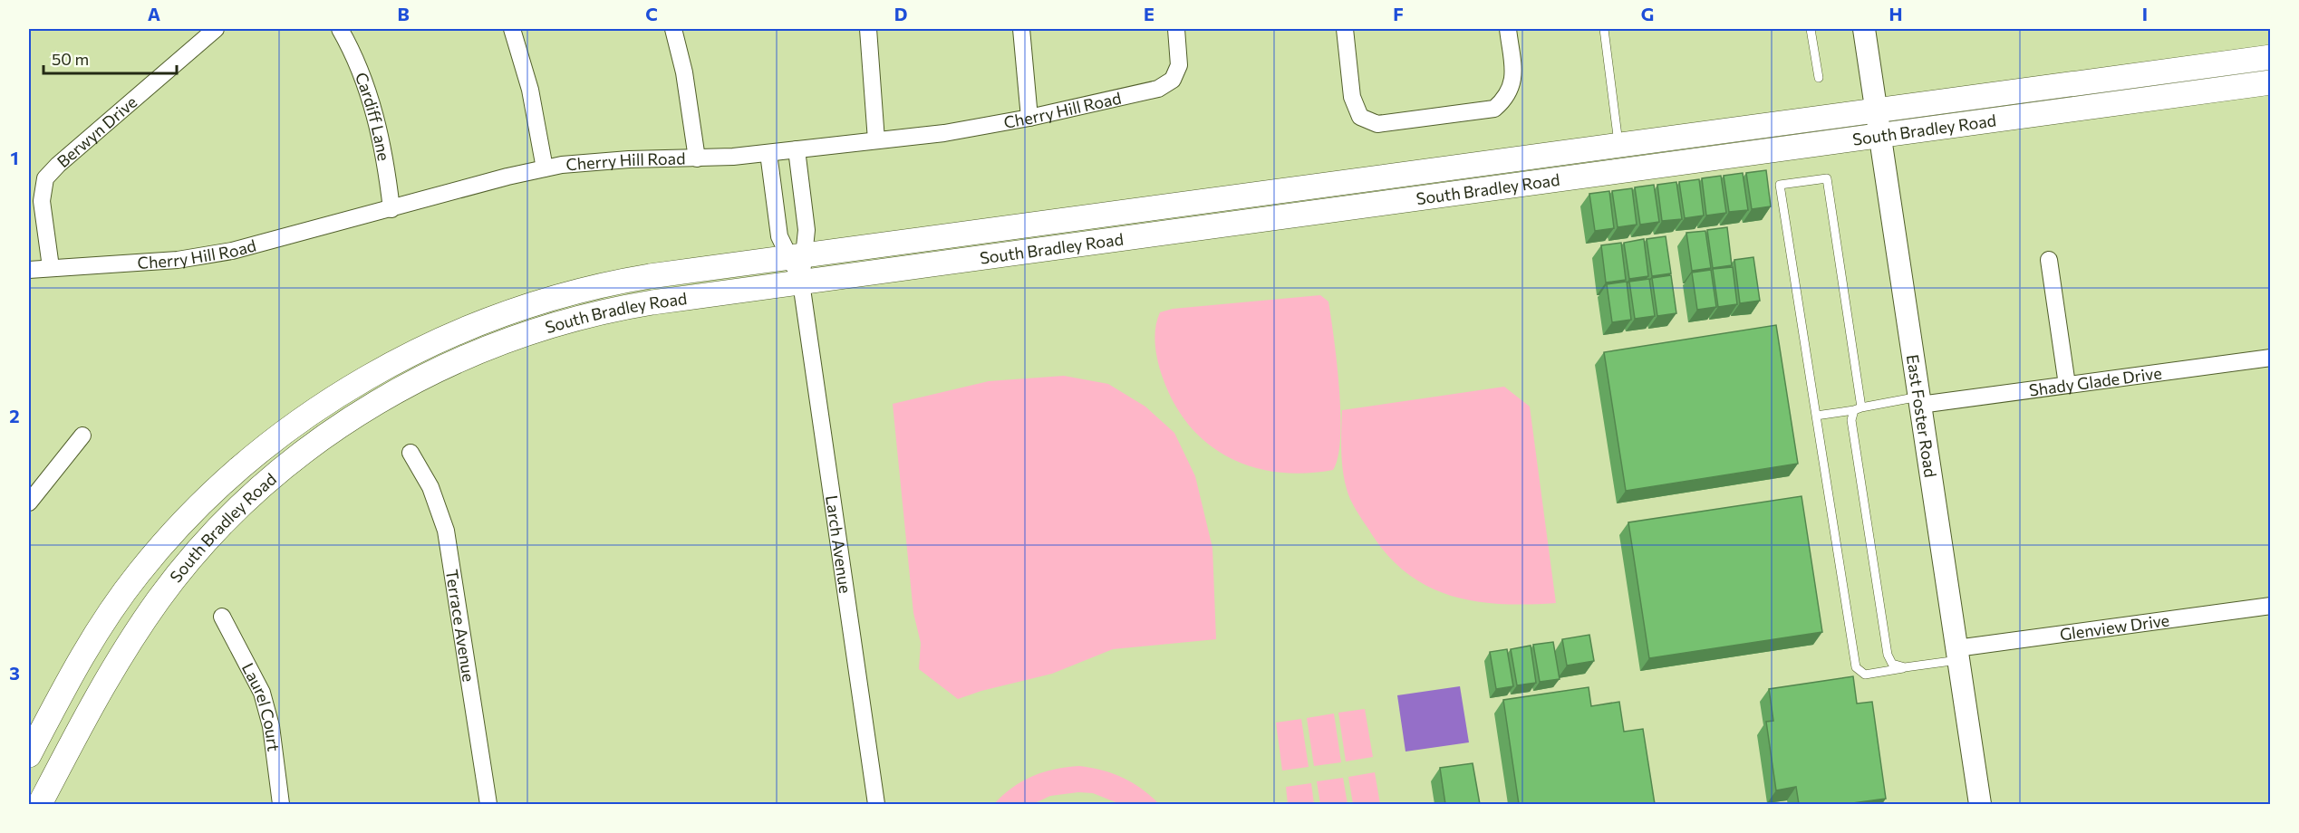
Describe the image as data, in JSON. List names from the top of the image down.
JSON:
{
  "streets": {
    "main road": ["South Bradley Road"],
    "street": [
      "Cherry Hill Road",
      "Cardiff Lane",
      "Berwyn Drive",
      "Shady Glade Drive",
      "East Foster Road",
      "Larch Avenue",
      "Terrace Avenue",
      "Glenview Drive",
      "Laurel Court"
    ]
  },
  "crossings": [
    ["Cherry Hill Road", "Cardiff Lane"],
    ["Cherry Hill Road", "Berwyn Drive"],
    ["Cherry Hill Road", "Larch Avenue"],
    ["South Bradley Road", "East Foster Road"],
    ["South Bradley Road", "Larch Avenue"],
    ["Shady Glade Drive", "East Foster Road"],
    ["East Foster Road", "Glenview Drive"]
  ],
  "scale_bar": "50 m",
  "grid": {
    "columns": [
      "A",
      "B",
      "C",
      "D",
      "E",
      "F",
      "G",
      "H",
      "I"
    ],
    "rows": ["1", "2", "3"]
  }
}
